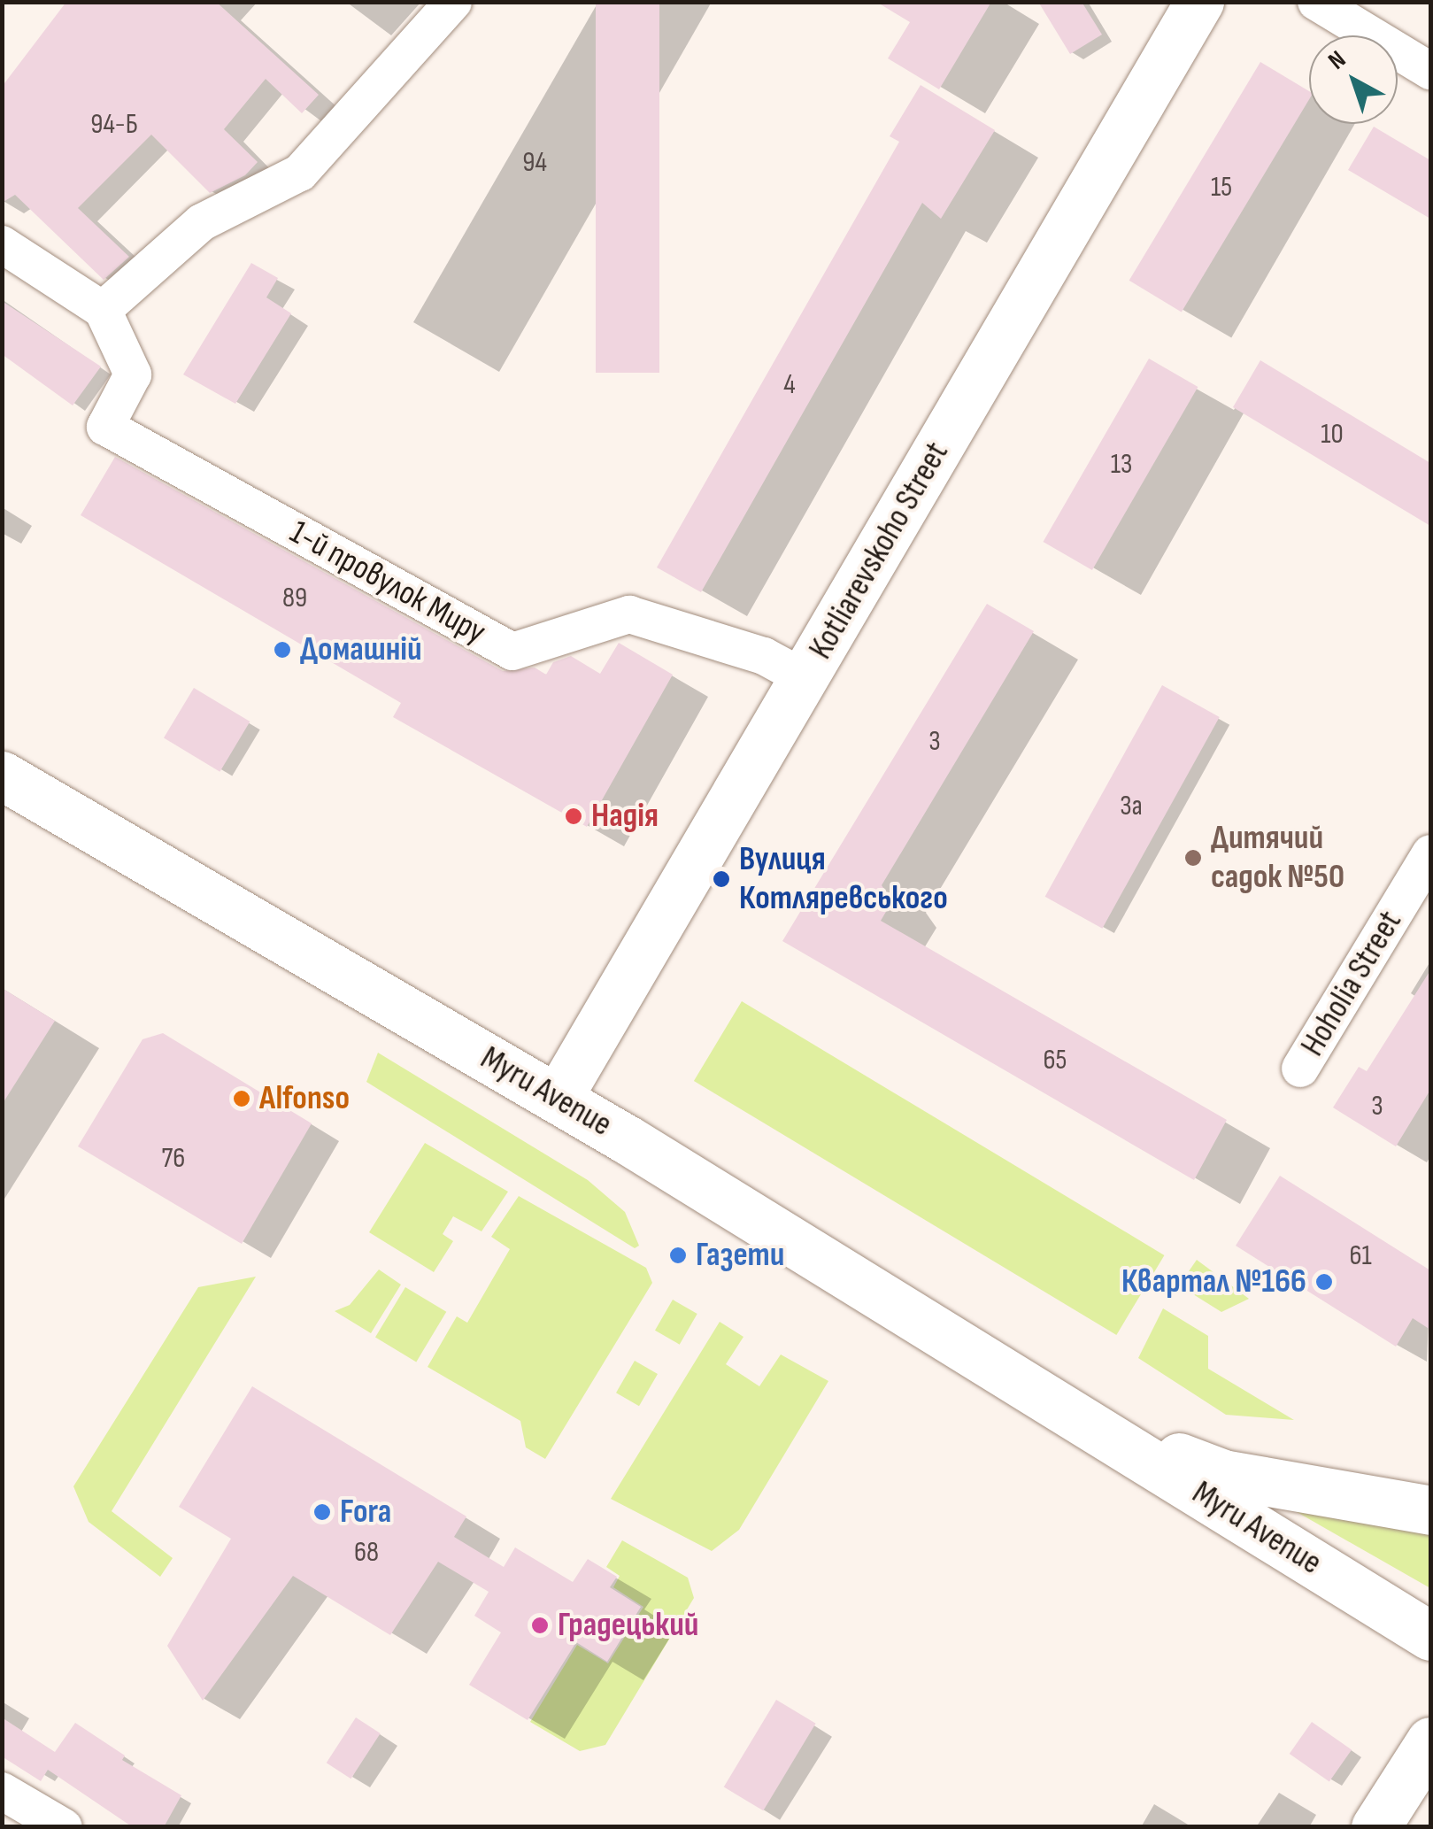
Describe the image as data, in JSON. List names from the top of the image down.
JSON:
{
  "streets": {
    "main road": ["Kotliarevskoho Street", "Myru Avenue"],
    "street": ["1-й провулок Миру", "Hoholia Street"]
  },
  "crossings": [
    ["Kotliarevskoho Street", "1-й провулок Миру"],
    ["Kotliarevskoho Street", "Myru Avenue"]
  ],
  "places": [
    "Домашній",
    "Надія",
    "Дитячий садок №50",
    "Вулиця Котляревського",
    "Alfonso",
    "Газети",
    "Квартал №166",
    "Fora",
    "Градецький"
  ],
  "house_numbers": [
    "94-Б",
    "94",
    "15",
    "4",
    "10",
    "13",
    "89",
    "3",
    "3а",
    "65",
    "3",
    "76",
    "61",
    "68"
  ],
  "north": "top left"
}
